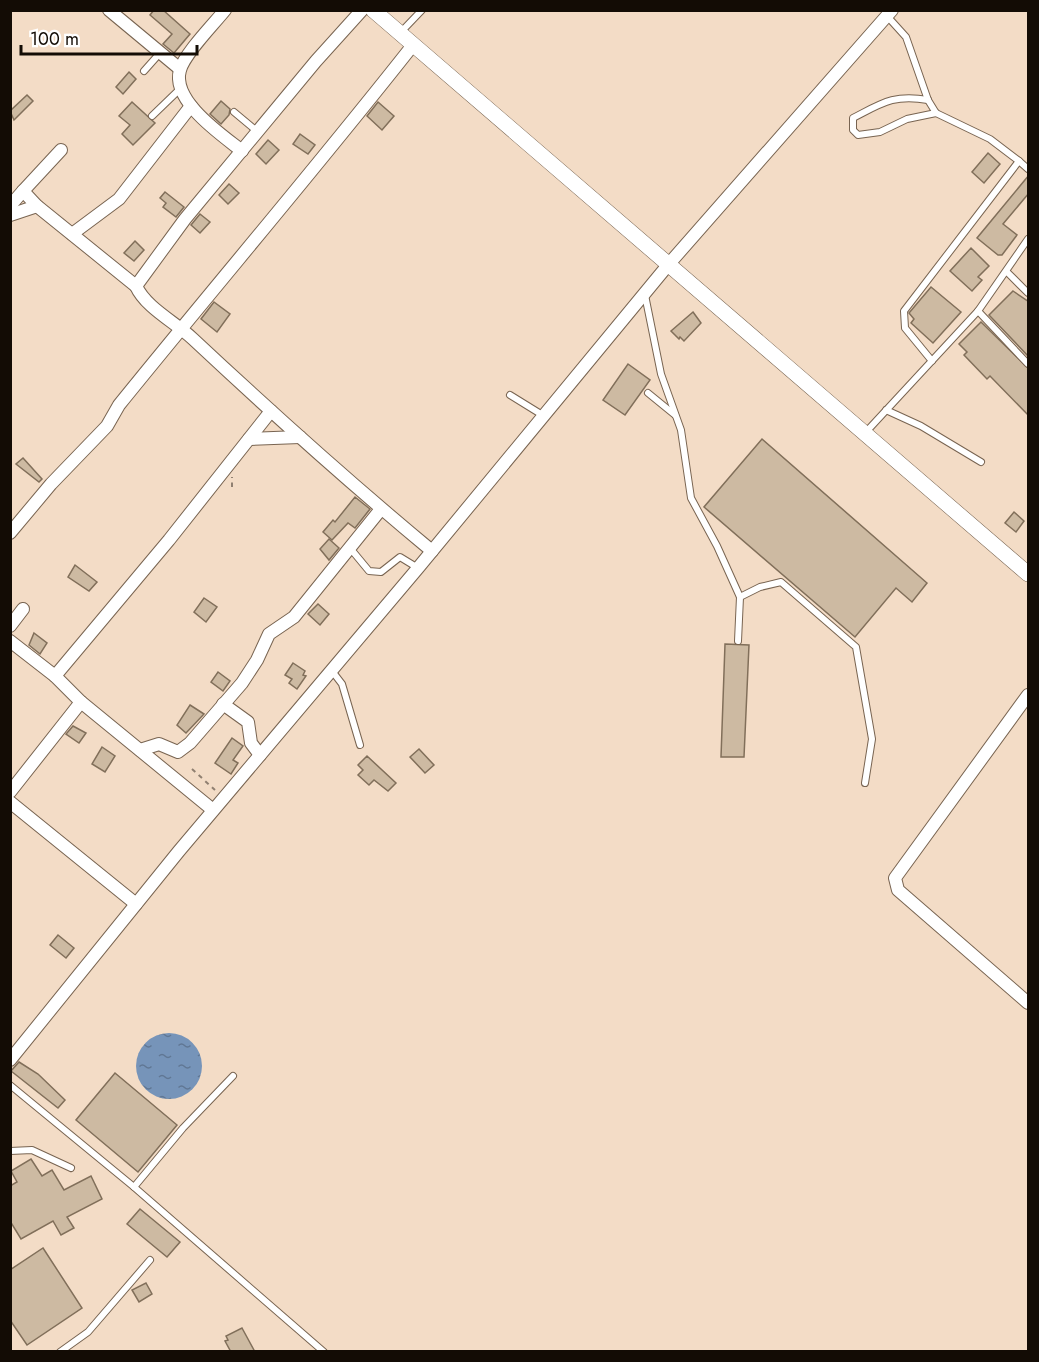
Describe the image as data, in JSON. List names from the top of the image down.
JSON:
{
  "scale_bar": "100 m"
}
